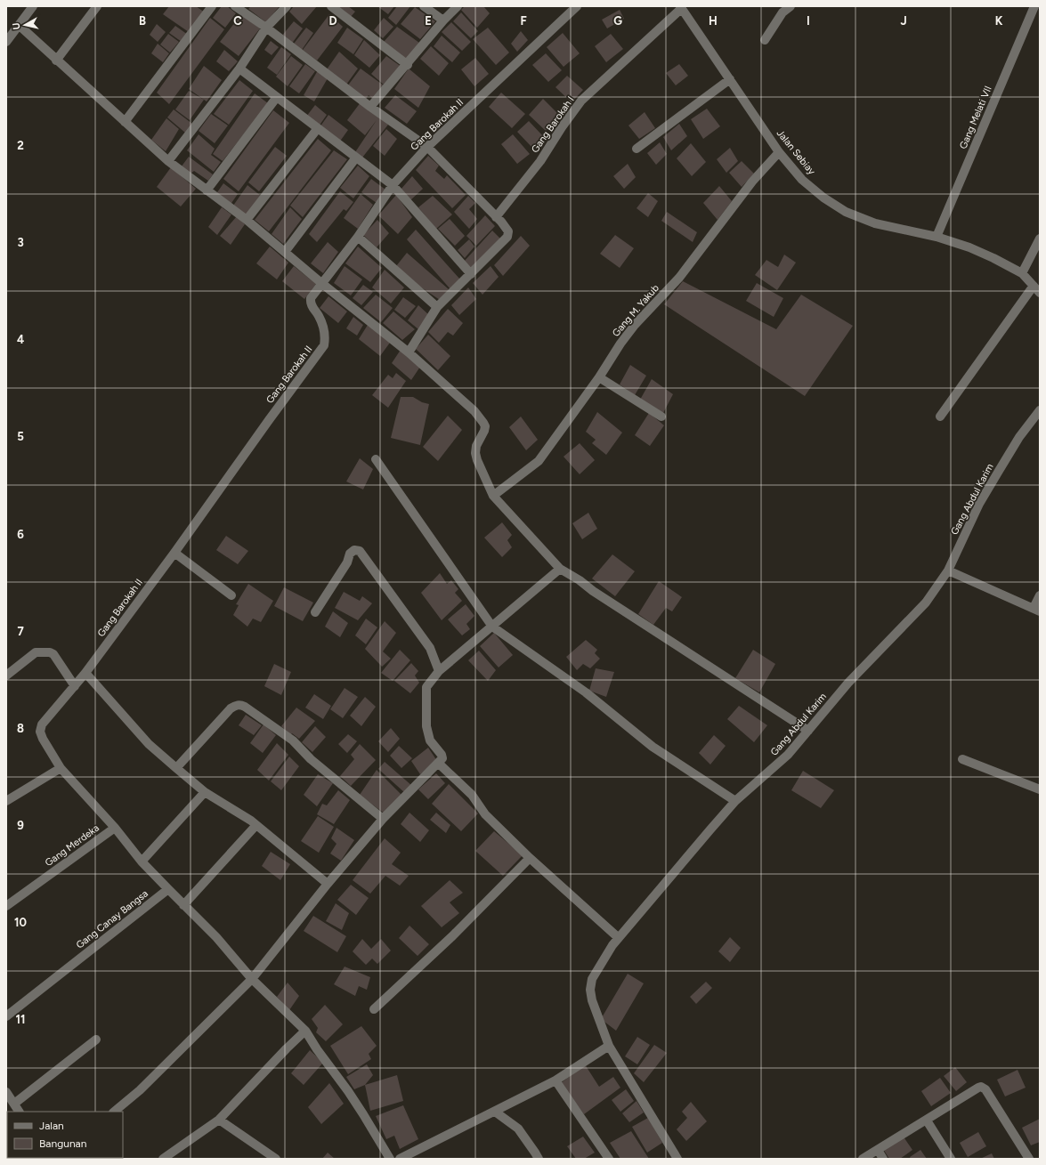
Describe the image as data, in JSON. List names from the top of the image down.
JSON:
{
  "streets": {
    "street": [
      "Gang Melati VII",
      "Gang Barokah II",
      "Gang Barokah I",
      "Jalan Sebiay",
      "Gang M. Yakub",
      "Gang Abdul Karim",
      "Gang Merdeka",
      "Gang Canay Bangsa"
    ]
  },
  "crossings": [
    ["Gang Melati VII", "Jalan Sebiay"],
    ["Gang Barokah II", "Gang Merdeka"],
    ["Gang Barokah I", "Jalan Sebiay"],
    ["Jalan Sebiay", "Gang M. Yakub"]
  ],
  "legend": ["Jalan", "Bangunan"],
  "north": "left",
  "grid": {
    "columns": [
      "B",
      "C",
      "D",
      "E",
      "F",
      "G",
      "H",
      "I",
      "J",
      "K"
    ],
    "rows": [
      "2",
      "3",
      "4",
      "5",
      "6",
      "7",
      "8",
      "9",
      "10",
      "11"
    ]
  }
}
